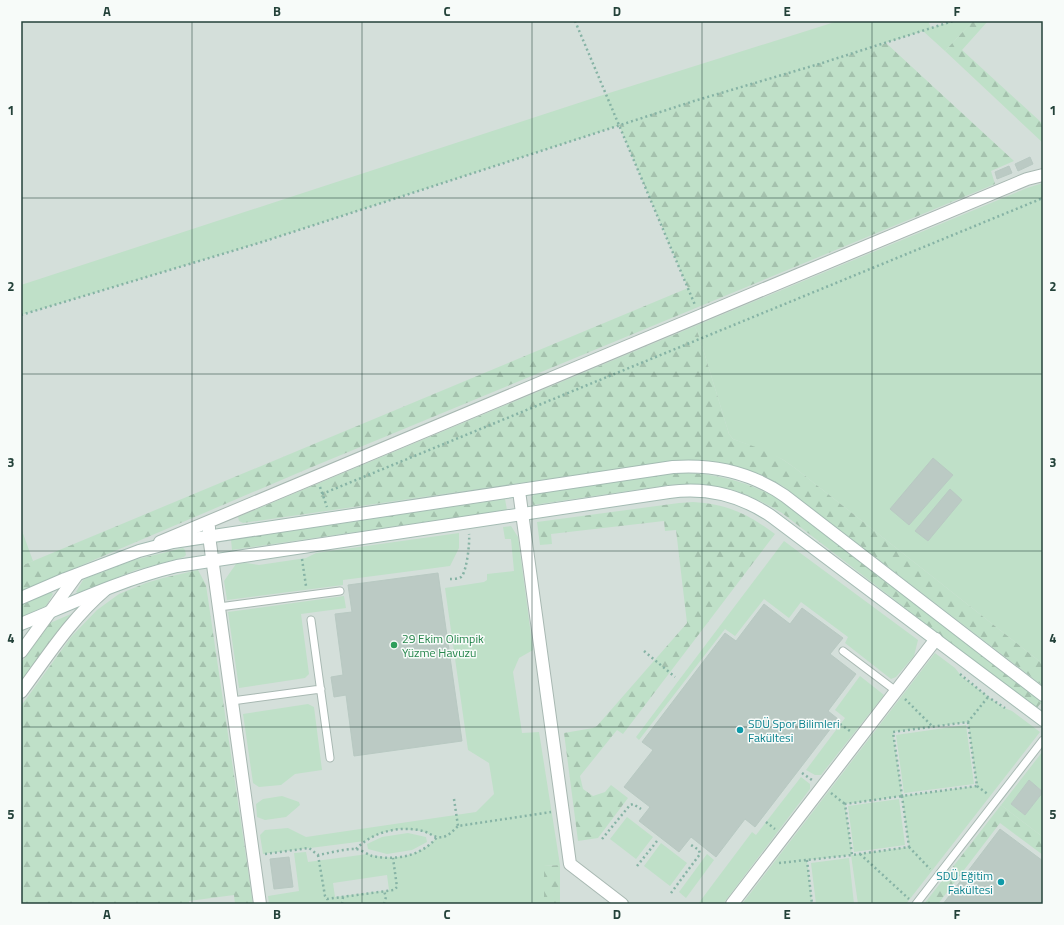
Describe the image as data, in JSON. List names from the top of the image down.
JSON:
{
  "places": ["29 Ekim Olimpik Yüzme Havuzu", "SDÜ Spor Bilimleri Fakültesi", "SDÜ Eğitim Fakültesi"],
  "grid": {
    "columns": [
      "A",
      "B",
      "C",
      "D",
      "E",
      "F"
    ],
    "rows": [
      "1",
      "2",
      "3",
      "4",
      "5"
    ]
  }
}
